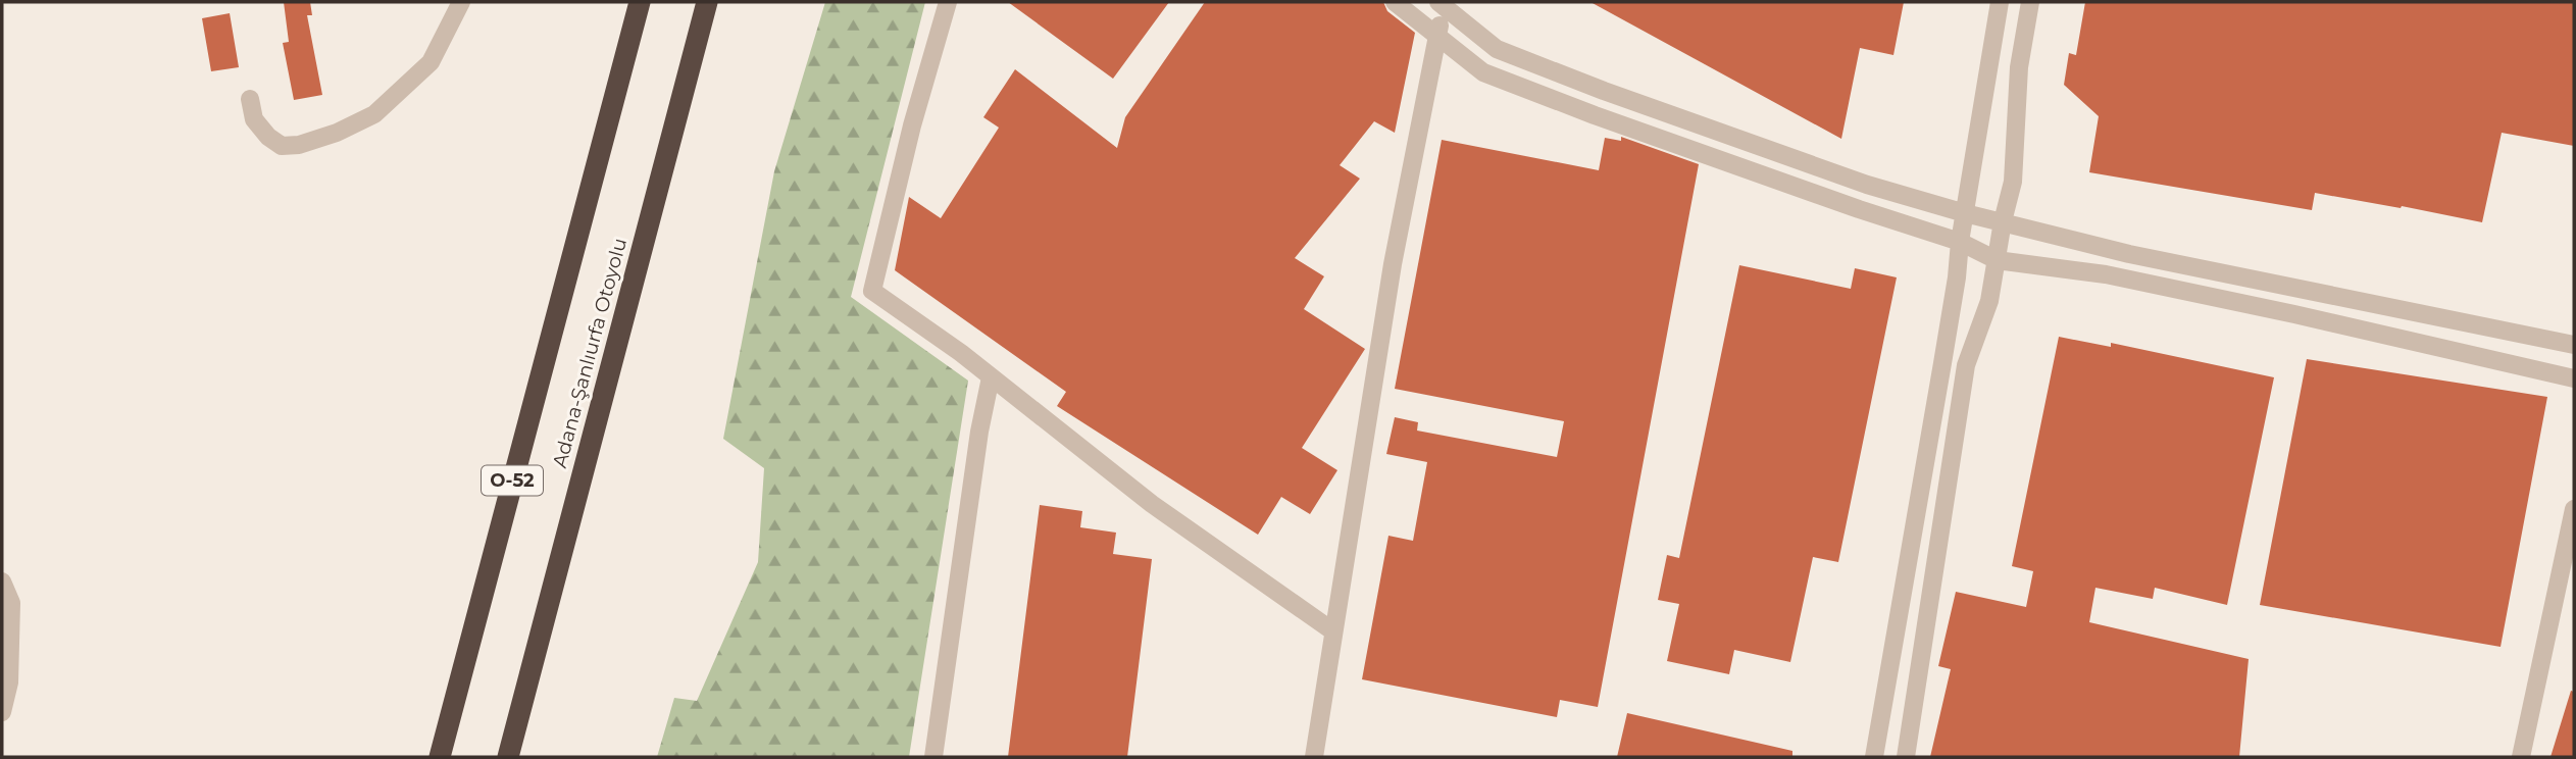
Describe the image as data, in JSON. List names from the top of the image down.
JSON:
{
  "streets": {
    "highway": ["Adana-Şanlıurfa Otoyolu", "O-52"]
  }
}
